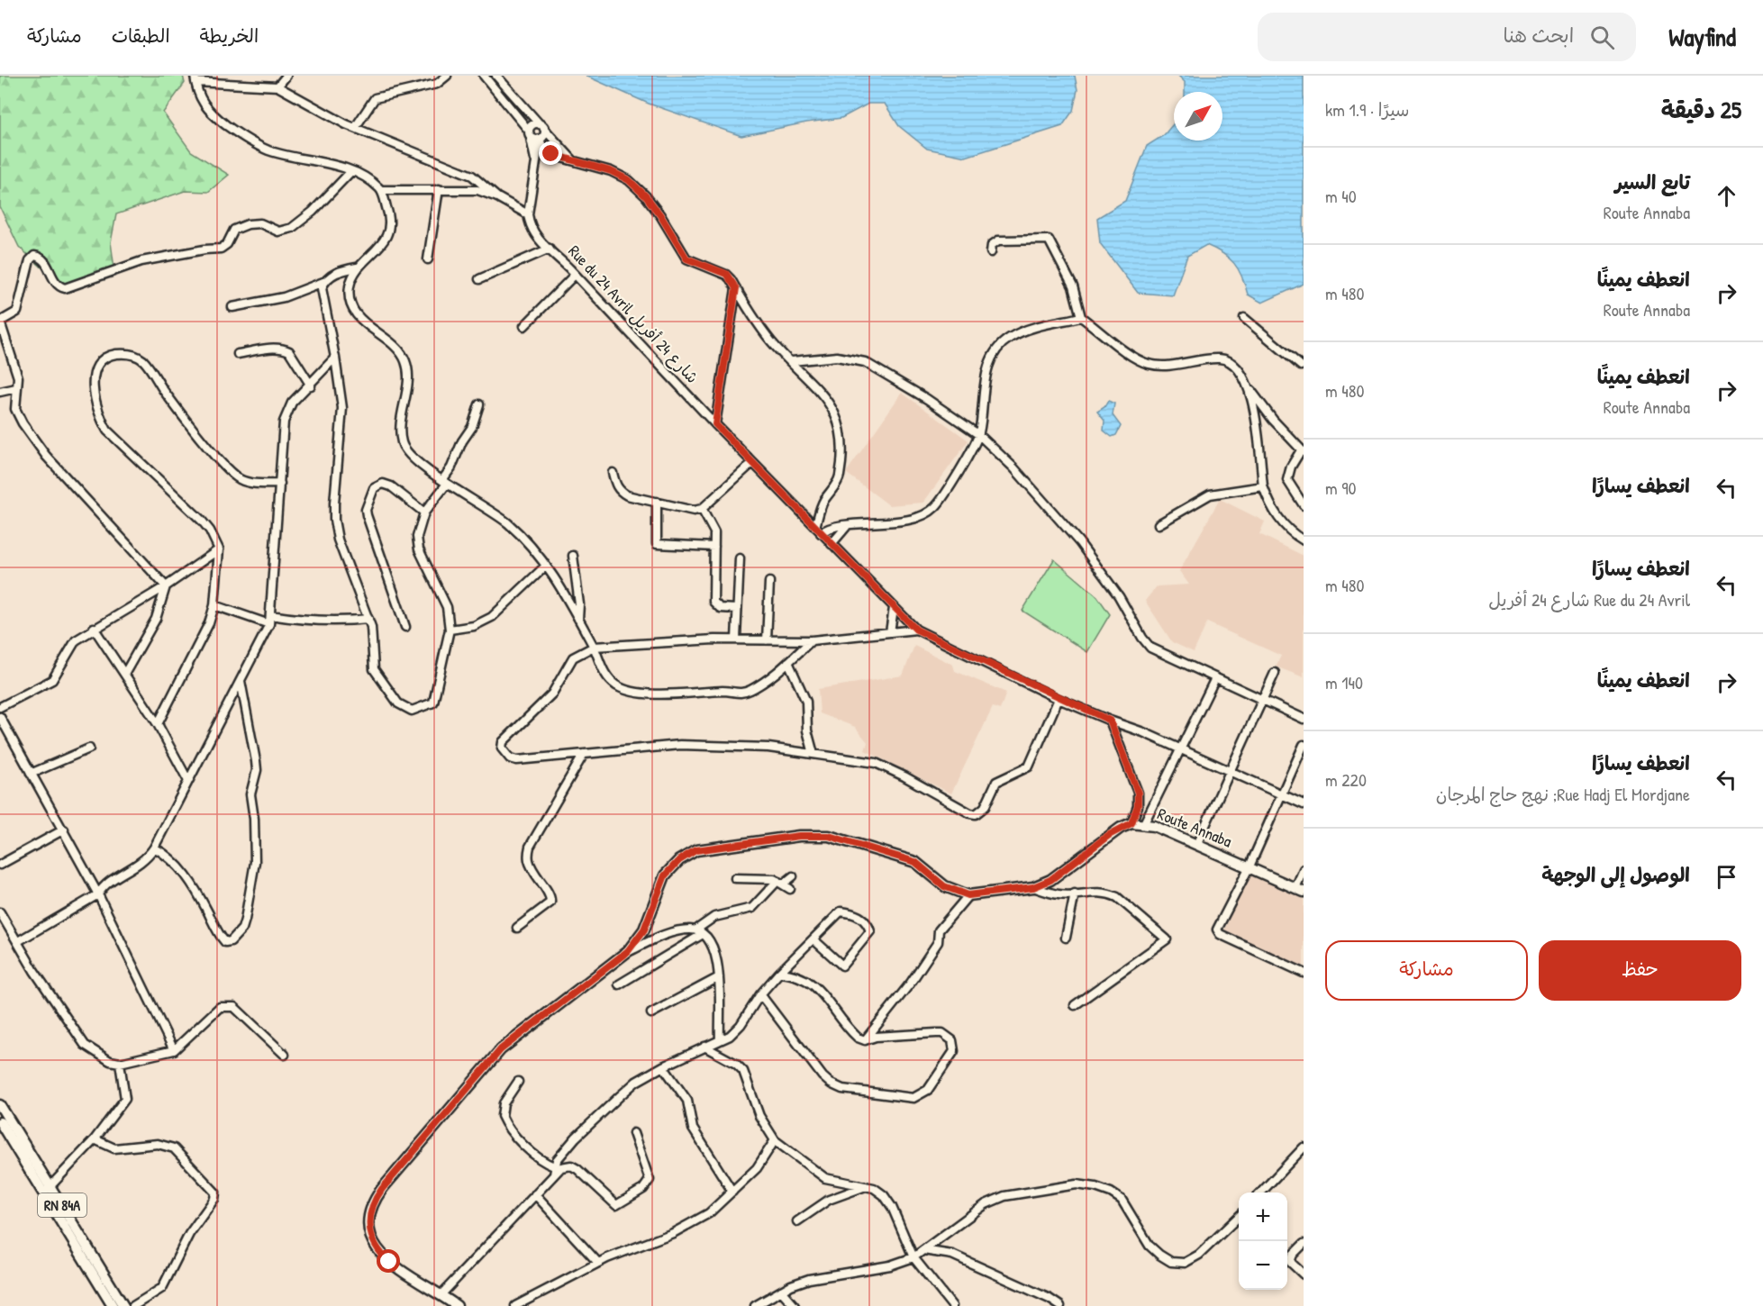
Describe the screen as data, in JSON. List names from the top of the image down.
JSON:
{
  "streets": {
    "main road": ["Route Annaba", "RN 84A"],
    "street": ["Rue du 24 Avril شارع 24 أفريل"]
  },
  "north": "top right",
  "page": {
    "header": "Wayfind",
    "search": "ابحث هنا",
    "nav": ["الخريطة", "الطبقات", "مشاركة"],
    "heading": ["25 دقيقة", "سيرًا · 1.9 km"],
    "list": [
      ["تابع السير", "Route Annaba", "40 m"],
      ["انعطف يمينًا", "Route Annaba", "480 m"],
      ["انعطف يمينًا", "Route Annaba", "480 m"],
      ["انعطف يسارًا", "90 m"],
      ["انعطف يسارًا", "Rue du 24 Avril شارع 24 أفريل", "480 m"],
      ["انعطف يمينًا", "140 m"],
      ["انعطف يسارًا", "Rue Hadj El Mordjane; نهج حاج المرجان", "220 m"],
      "الوصول إلى الوجهة"
    ],
    "buttons": ["حفظ", "مشاركة"],
    "map_buttons": ["+", "−"]
  }
}
